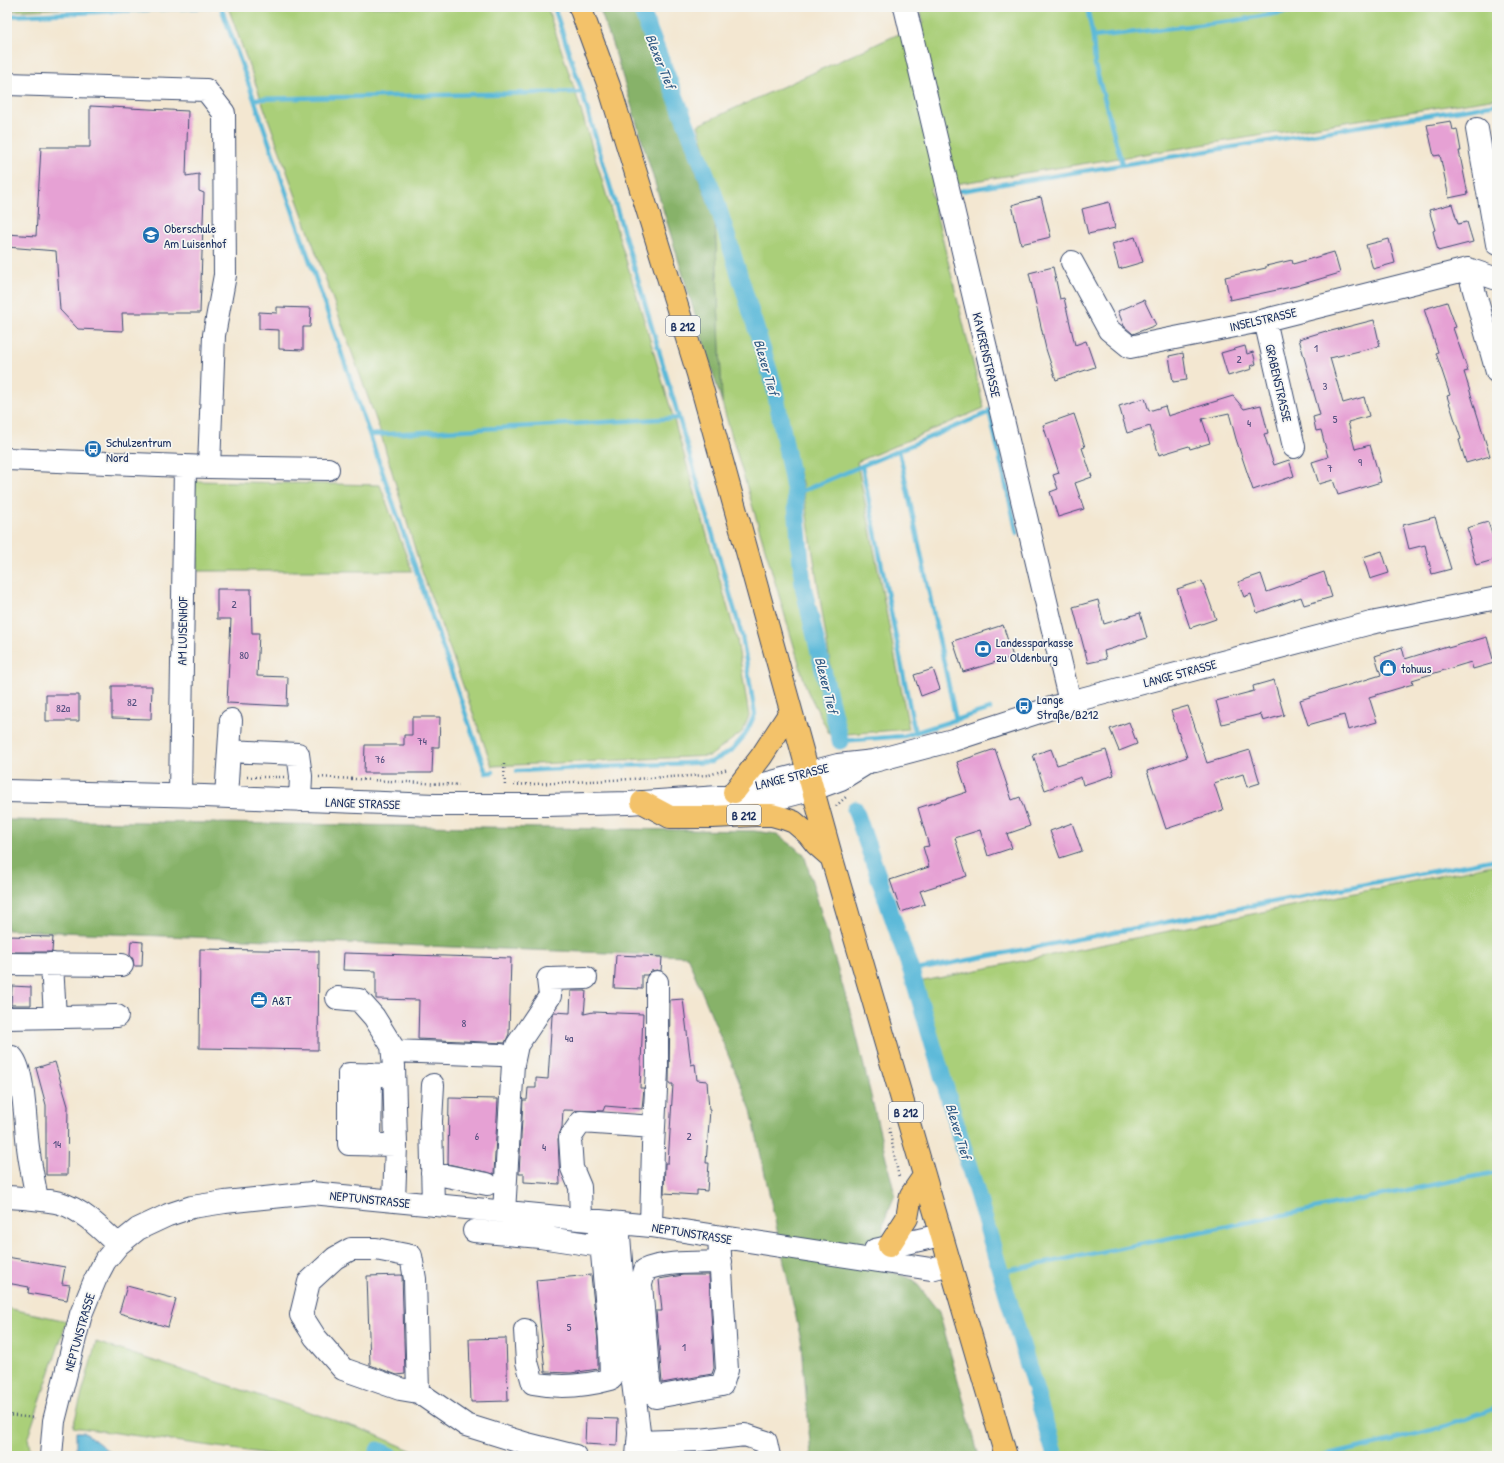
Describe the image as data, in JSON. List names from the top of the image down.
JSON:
{
  "streets": {
    "main road": ["B 212"],
    "street": [
      "INSELSTRASSE",
      "KAVERENSTRASSE",
      "GRABENSTRASSE",
      "AM LUISENHOF",
      "LANGE STRASSE",
      "NEPTUNSTRASSE"
    ]
  },
  "crossings": [
    ["INSELSTRASSE", "GRABENSTRASSE"],
    ["B 212", "LANGE STRASSE"],
    ["B 212", "NEPTUNSTRASSE"],
    ["KAVERENSTRASSE", "LANGE STRASSE"],
    ["AM LUISENHOF", "LANGE STRASSE"]
  ],
  "water": ["Blexer Tief"],
  "places": {
    "school or university": ["Oberschule Am Luisenhof"],
    "bus stop": ["Schulzentrum Nord", "Lange Straße/B212"],
    "bank": ["Landessparkasse zu Oldenburg"],
    "shop": ["tohuus"],
    "office": ["A&T"]
  },
  "house_numbers": [
    "1",
    "2",
    "3",
    "5",
    "4",
    "9",
    "7",
    "2",
    "80",
    "82",
    "82a",
    "74",
    "76",
    "8",
    "4a",
    "6",
    "2",
    "14",
    "4",
    "5",
    "1"
  ]
}
